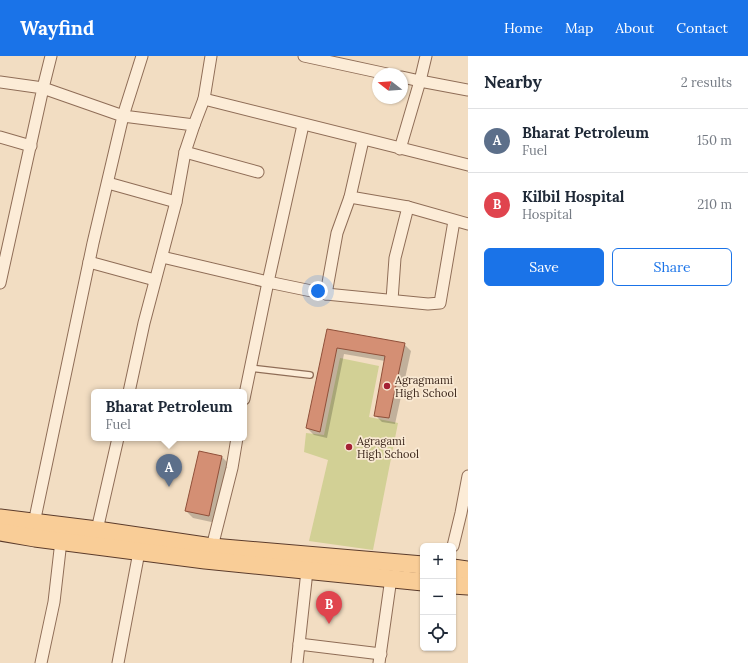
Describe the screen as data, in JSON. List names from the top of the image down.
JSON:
{
  "places": ["Agragmami High School", "Agragami High School"],
  "north": "left",
  "page": {
    "header": "Wayfind",
    "nav": [
      "Home",
      "Map",
      "About",
      "Contact"
    ],
    "heading": ["Nearby", "2 results"],
    "list": [
      {
        "mark": "A",
        "name": "Bharat Petroleum",
        "note": "Fuel",
        "value": "150 m"
      },
      {
        "mark": "B",
        "name": "Kilbil Hospital",
        "note": "Hospital",
        "value": "210 m"
      }
    ],
    "buttons": ["Save", "Share"],
    "popup": ["Bharat Petroleum", "Fuel"],
    "pins": ["A", "B"],
    "map_buttons": ["+", "−"]
  }
}
